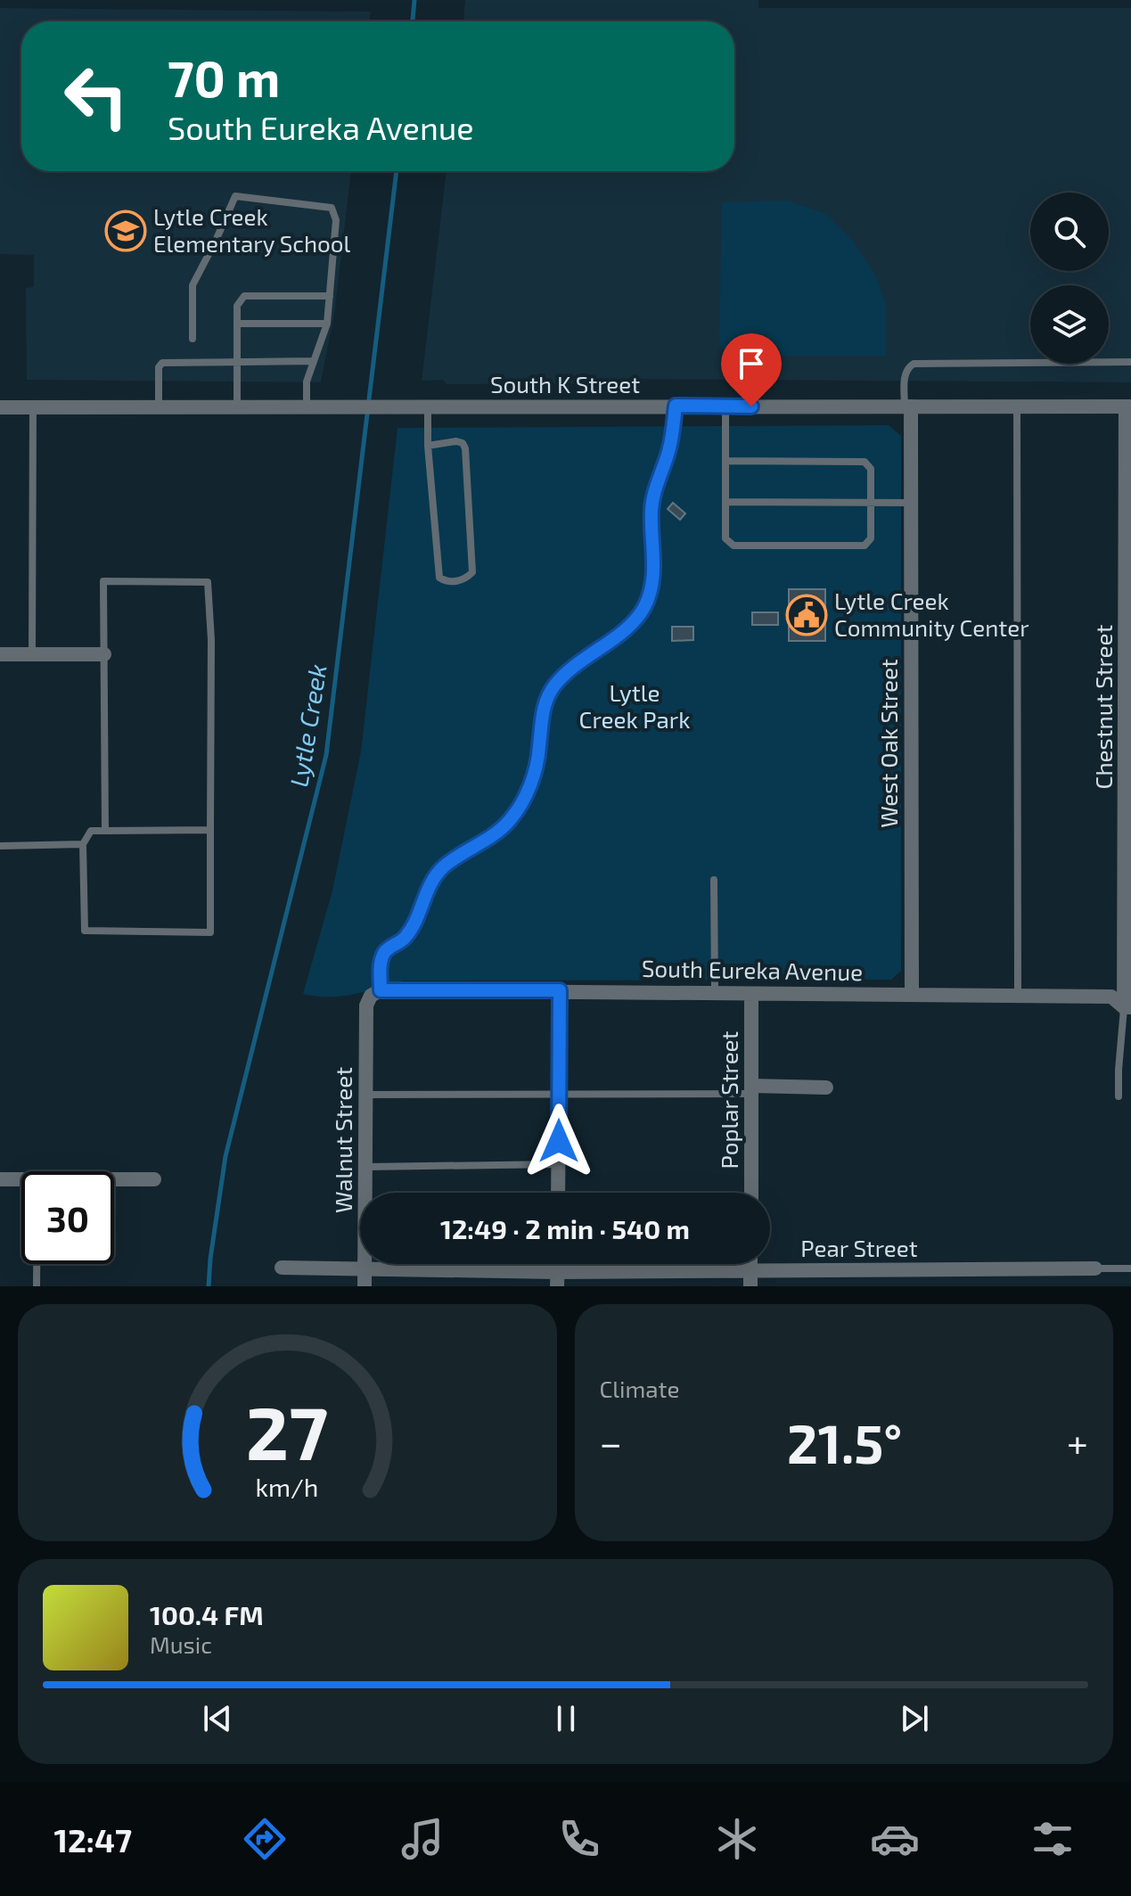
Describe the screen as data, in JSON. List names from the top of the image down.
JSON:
{
  "streets": {
    "street": [
      "South K Street",
      "Chestnut Street",
      "West Oak Street",
      "South Eureka Avenue",
      "Poplar Street",
      "Walnut Street",
      "Pear Street"
    ]
  },
  "crossings": [
    ["South K Street", "Chestnut Street"],
    ["South K Street", "West Oak Street"],
    ["Chestnut Street", "South Eureka Avenue"],
    ["West Oak Street", "South Eureka Avenue"],
    ["South Eureka Avenue", "Poplar Street"],
    ["South Eureka Avenue", "Walnut Street"],
    ["Walnut Street", "Pear Street"]
  ],
  "water": ["Lytle Creek"],
  "parks": ["Lytle Creek Park"],
  "places": {
    "school or university": ["Lytle Creek Elementary School"],
    "public building": ["Lytle Creek Community Center"]
  },
  "page": {
    "turn": ["70 m", "South Eureka Avenue"],
    "limit": "30",
    "trip": "12:49 · 2 min · 540 m",
    "tile": "Climate",
    "heat": ["−", "21.5°", "+"],
    "song": ["100.4 FM", "Music"],
    "tabs": "12:47",
    "gauge": ["27", "km/h"]
  }
}
